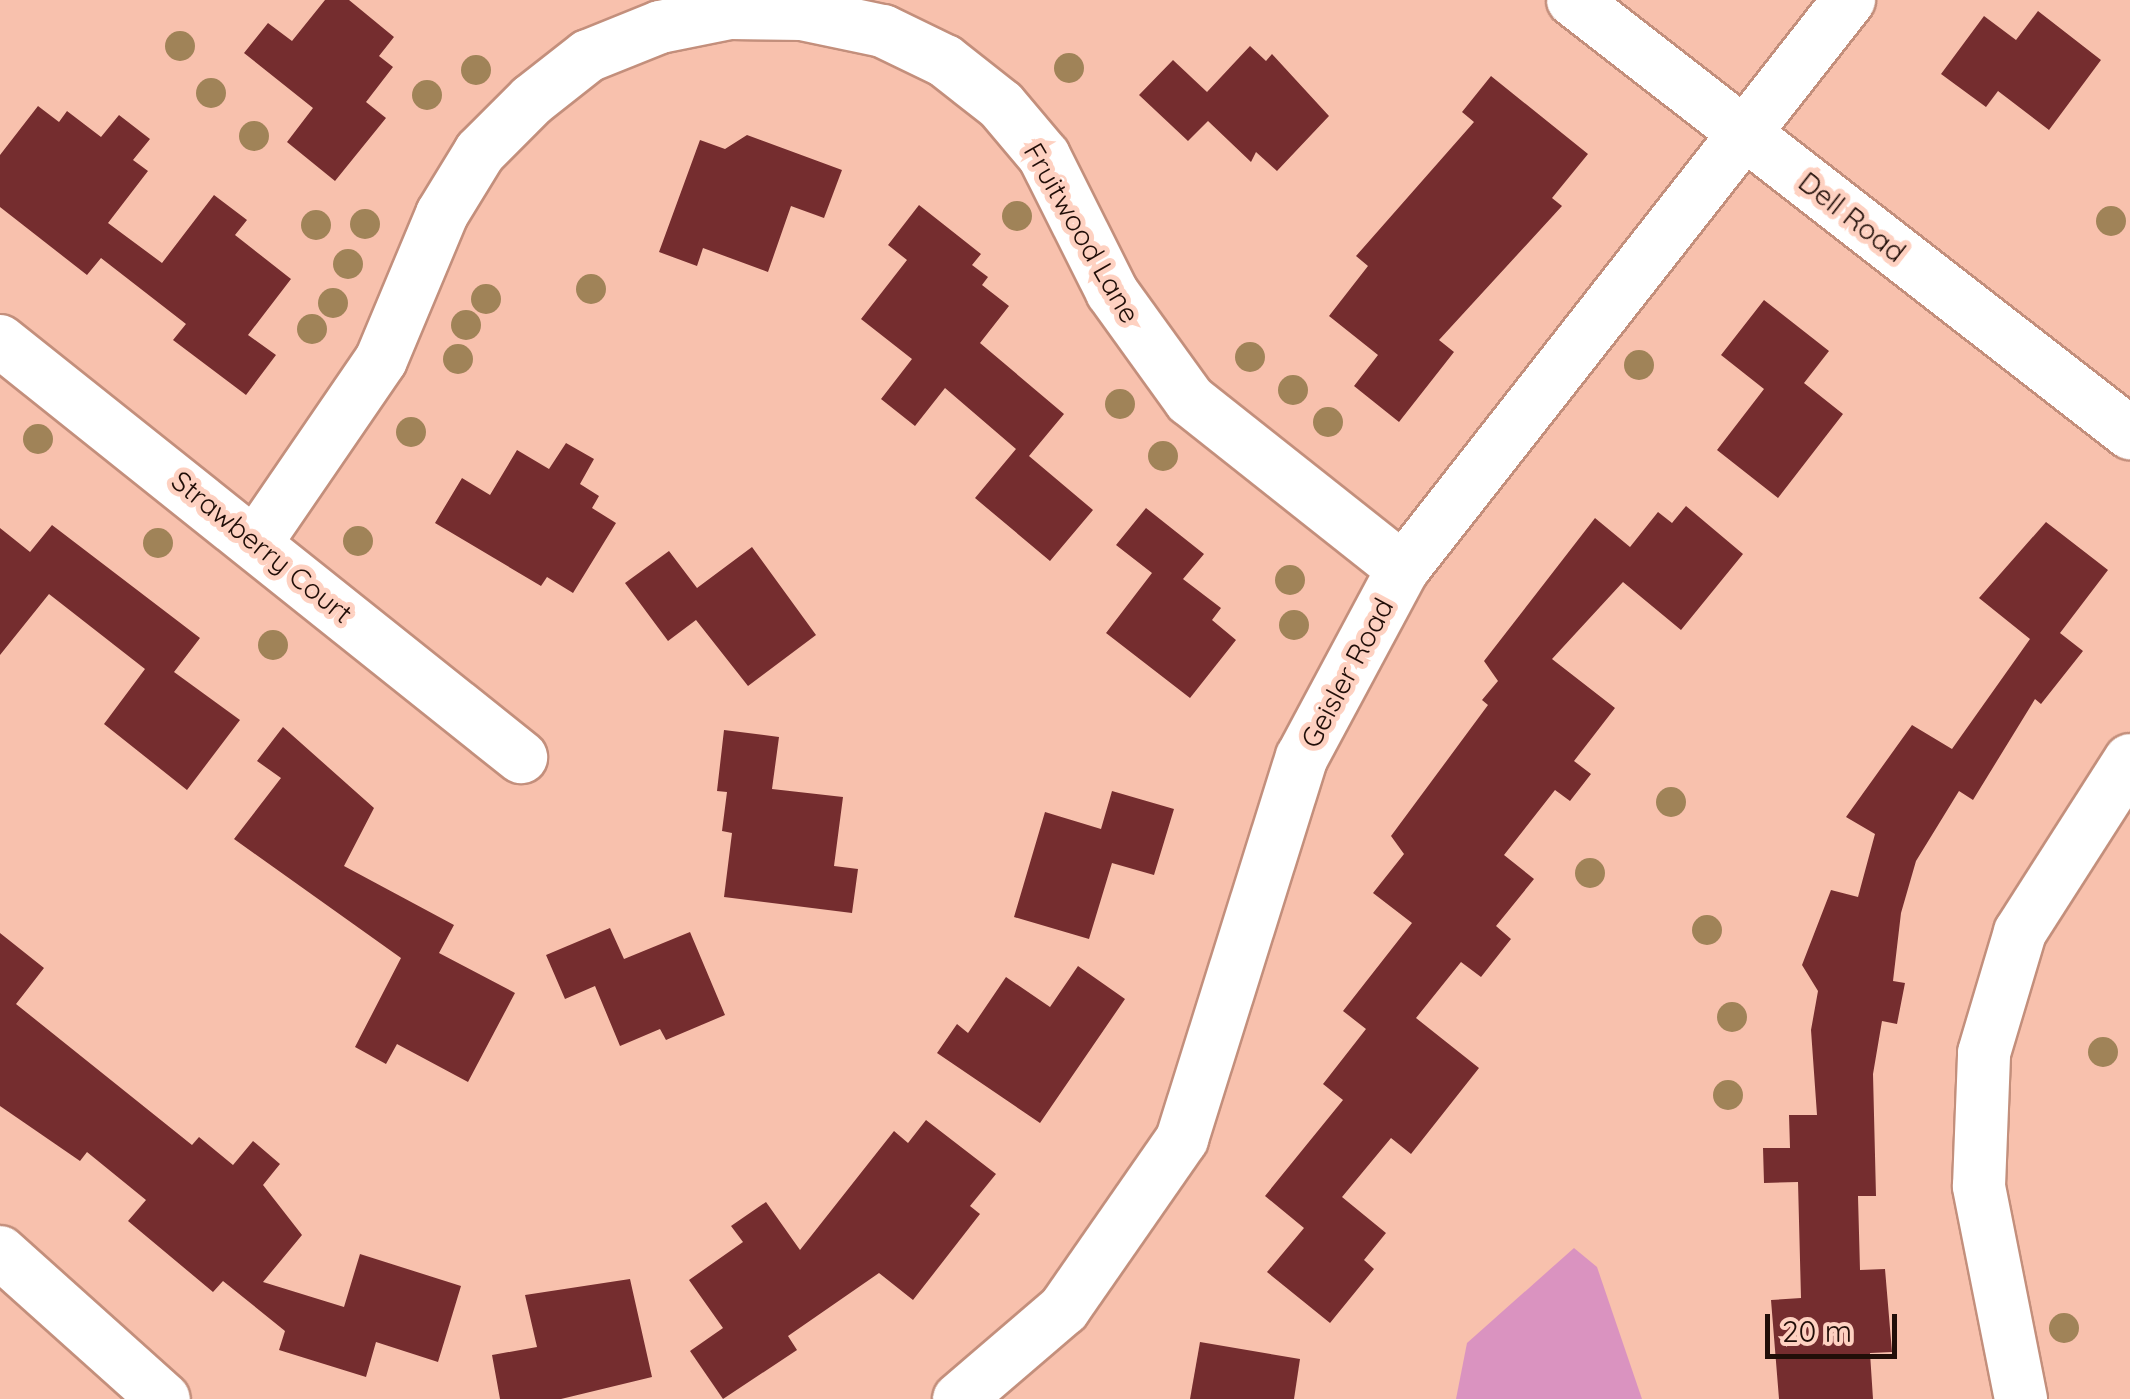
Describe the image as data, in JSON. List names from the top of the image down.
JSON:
{
  "streets": {
    "street": [
      "Dell Road",
      "Fruitwood Lane",
      "Strawberry Court",
      "Geisler Road"
    ]
  },
  "crossings": [
    ["Dell Road", "Geisler Road"],
    ["Fruitwood Lane", "Strawberry Court"],
    ["Fruitwood Lane", "Geisler Road"]
  ],
  "scale_bar": "20 m"
}
